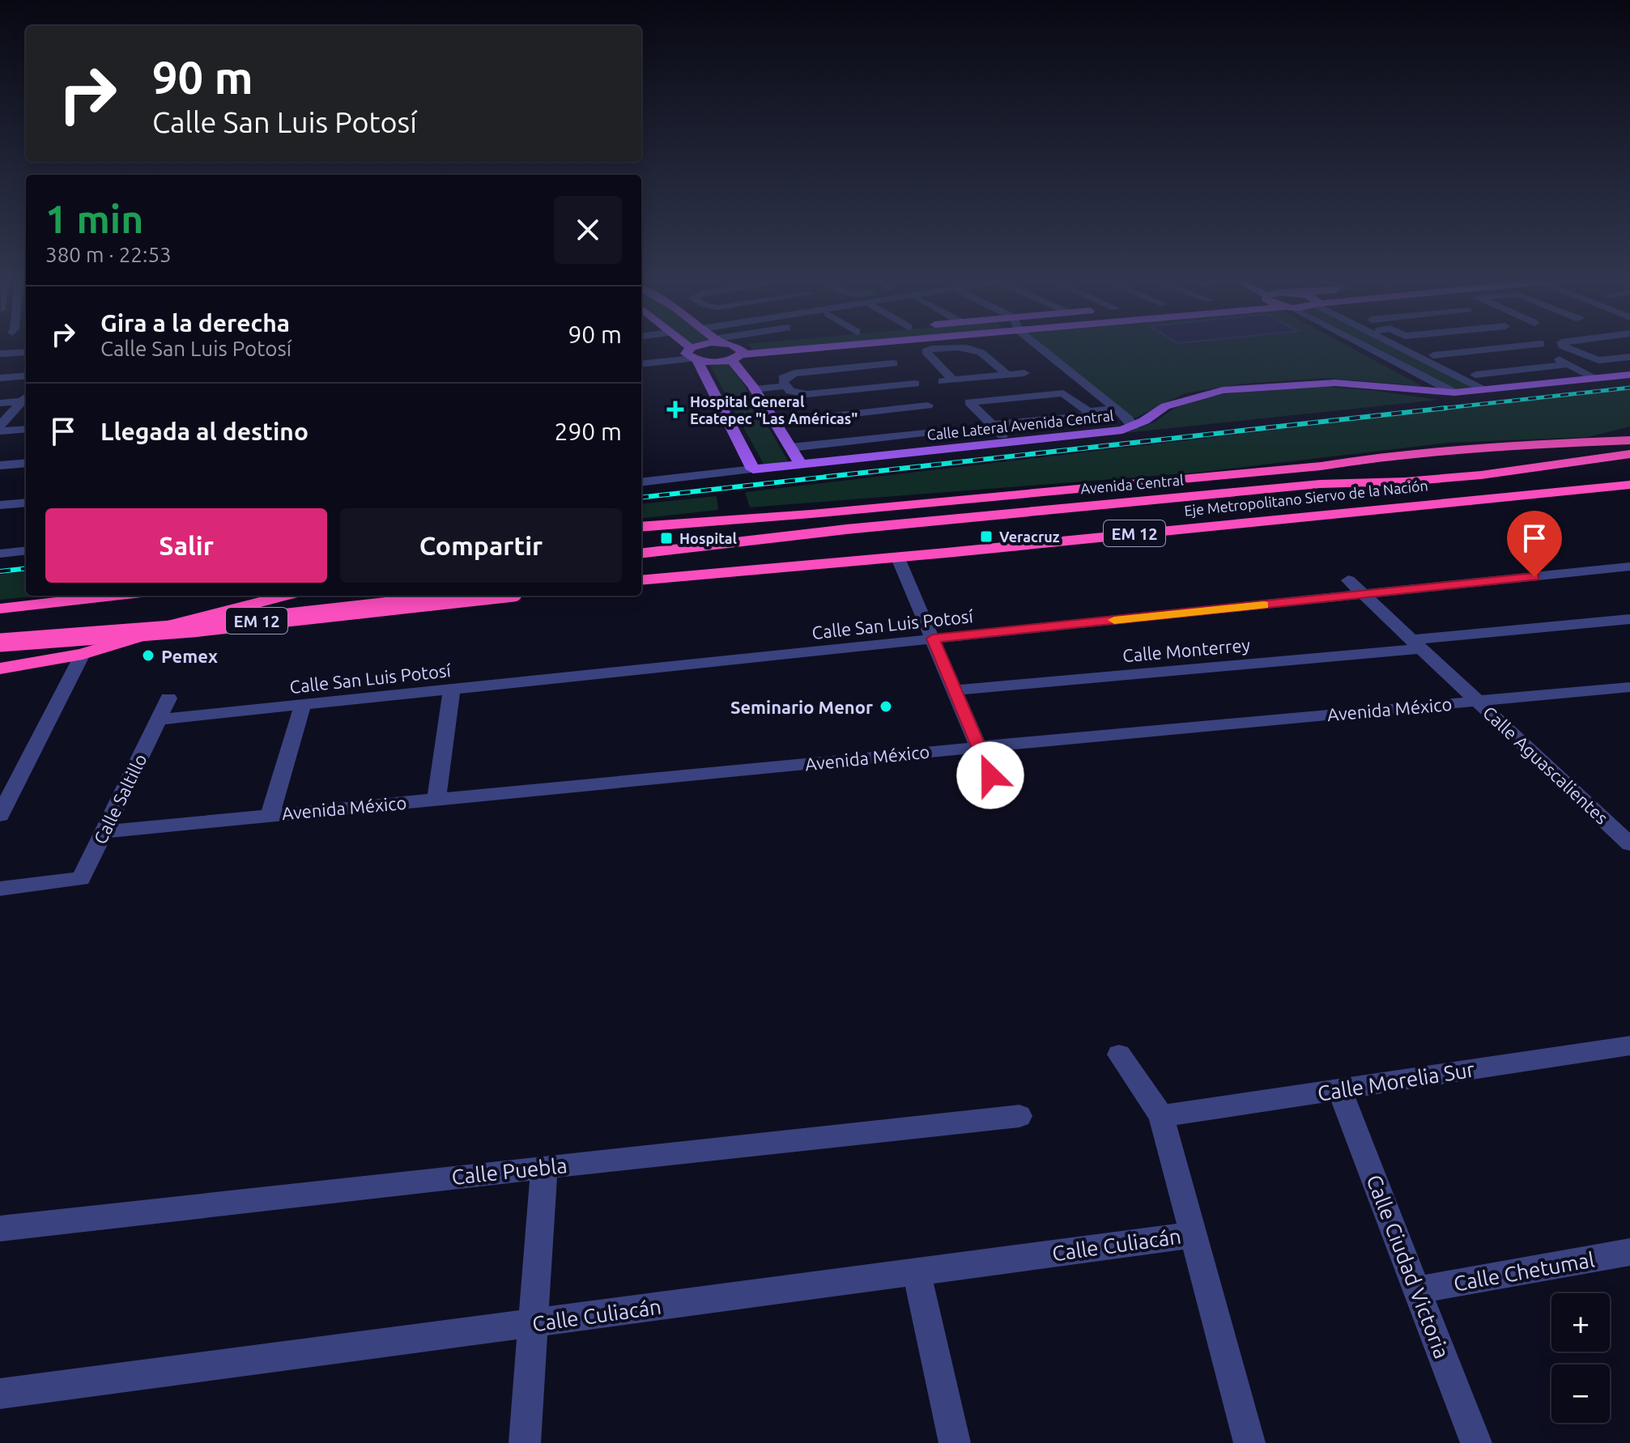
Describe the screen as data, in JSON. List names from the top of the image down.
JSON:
{
  "streets": {
    "highway": ["Avenida Central", "Eje Metropolitano Siervo de la Nación", "EM 12"],
    "main road": ["Calle Lateral Avenida Central"],
    "street": [
      "Calle San Luis Potosí",
      "Calle Monterrey",
      "Avenida México",
      "Calle Aguascalientes",
      "Calle Saltillo",
      "Calle Morelia Sur",
      "Calle Puebla",
      "Calle Culiacán",
      "Calle Ciudad Victoria",
      "Calle Chetumal"
    ]
  },
  "crossings": [
    ["Calle San Luis Potosí", "Calle Aguascalientes"],
    ["Calle San Luis Potosí", "Calle Saltillo"],
    ["Calle Monterrey", "Calle Aguascalientes"],
    ["Avenida México", "Calle Aguascalientes"],
    ["Avenida México", "Calle Saltillo"],
    ["Calle Morelia Sur", "Calle Ciudad Victoria"],
    ["Calle Ciudad Victoria", "Calle Chetumal"]
  ],
  "places": {
    "health": ["Hospital General Ecatepec \"Las Américas\""],
    "transit": ["Veracruz", "Hospital"],
    "other": ["Pemex", "Seminario Menor"]
  },
  "page": {
    "turn": ["90 m", "Calle San Luis Potosí"],
    "heading": ["1 min", "380 m · 22:53"],
    "list": [
      {
        "name": "Gira a la derecha",
        "note": "Calle San Luis Potosí",
        "value": "90 m"
      },
      {
        "name": "Llegada al destino",
        "value": "290 m"
      }
    ],
    "buttons": ["Salir", "Compartir"],
    "map_buttons": ["+", "−"]
  }
}
